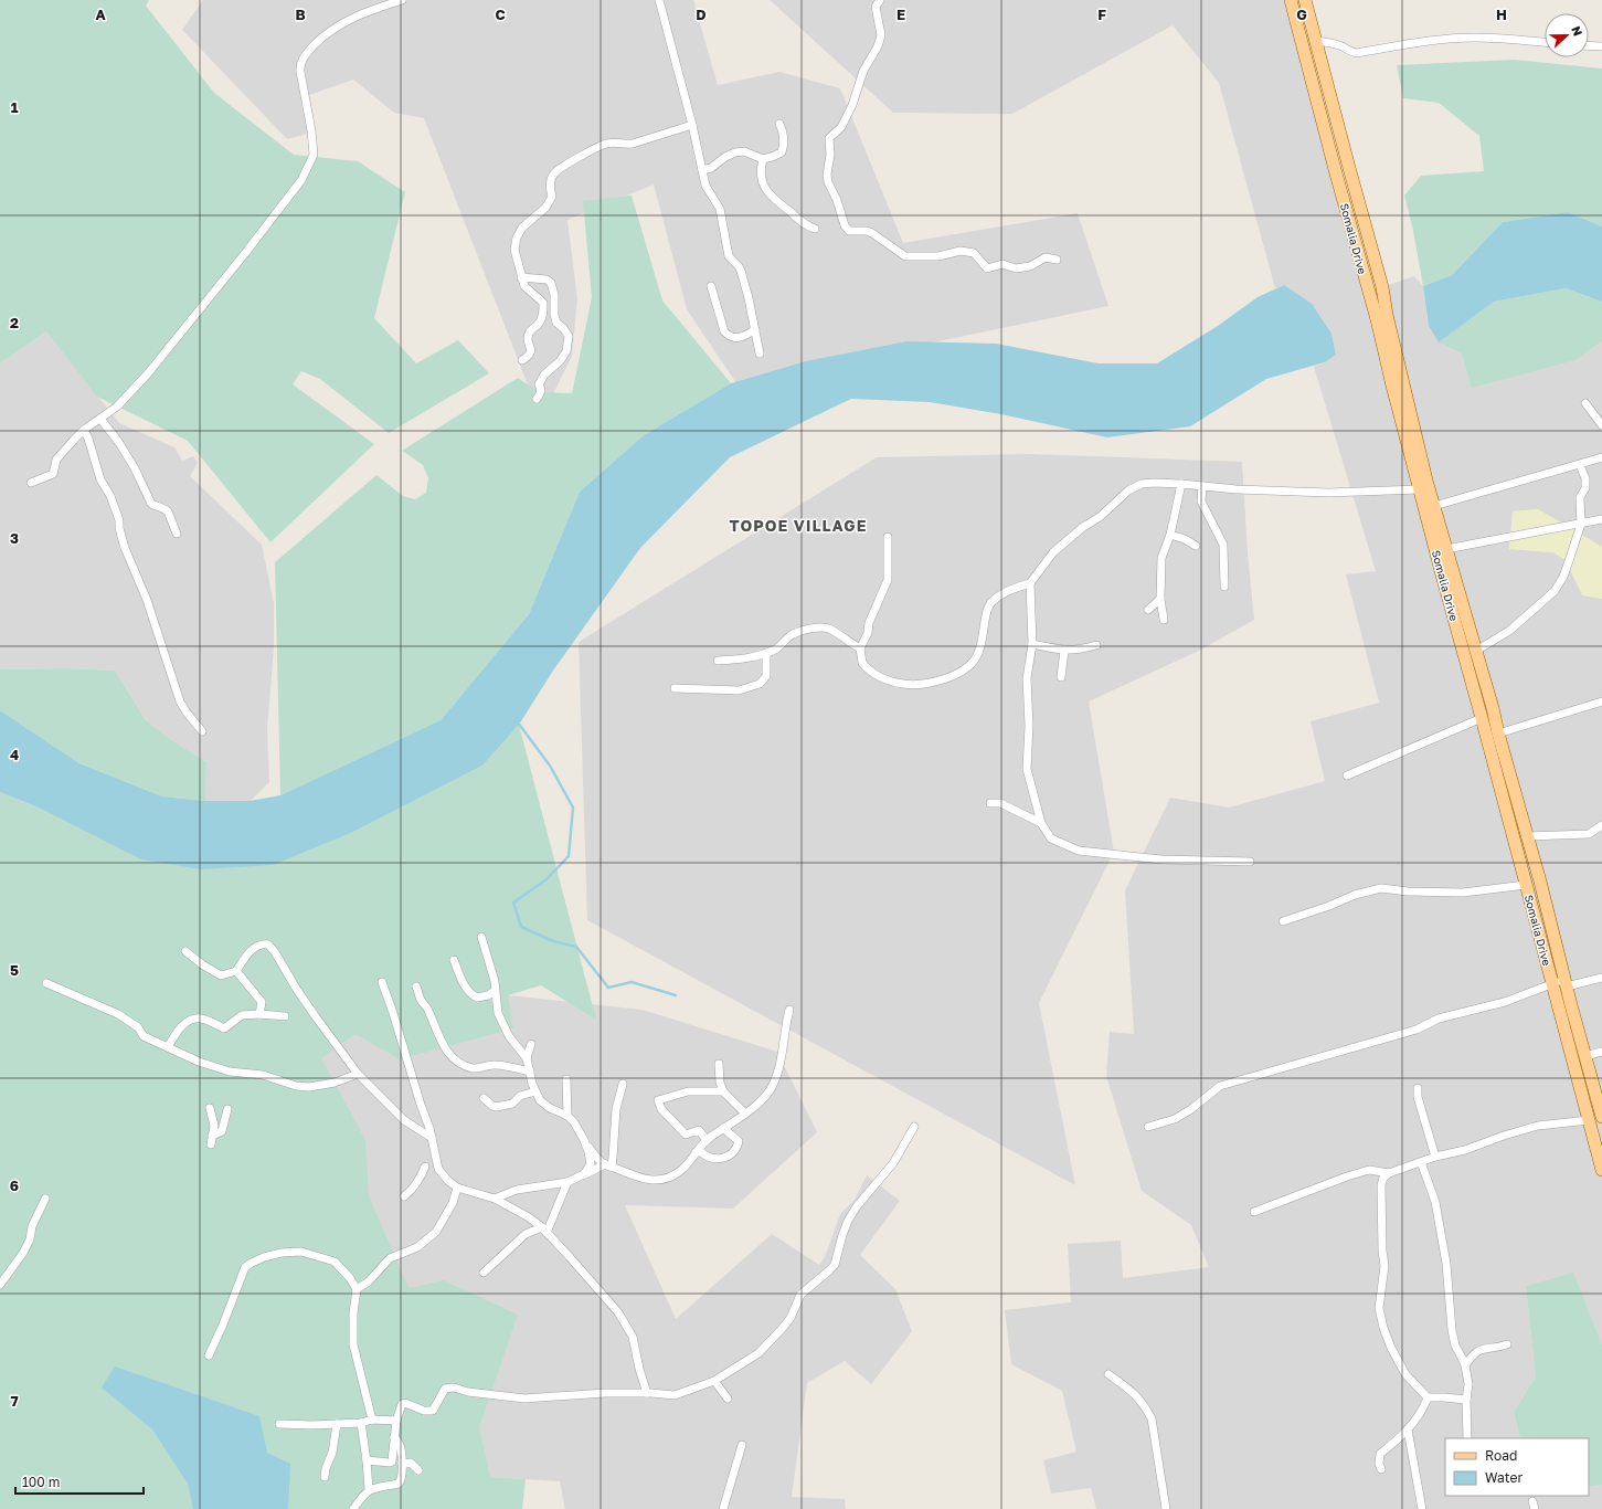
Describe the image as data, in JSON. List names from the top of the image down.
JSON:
{
  "streets": {
    "main road": ["Somalia Drive"]
  },
  "districts": ["TOPOE VILLAGE"],
  "legend": ["Road", "Water"],
  "scale_bar": "100 m",
  "north": "right",
  "grid": {
    "columns": [
      "A",
      "B",
      "C",
      "D",
      "E",
      "F",
      "G",
      "H"
    ],
    "rows": [
      "1",
      "2",
      "3",
      "4",
      "5",
      "6",
      "7"
    ]
  }
}
